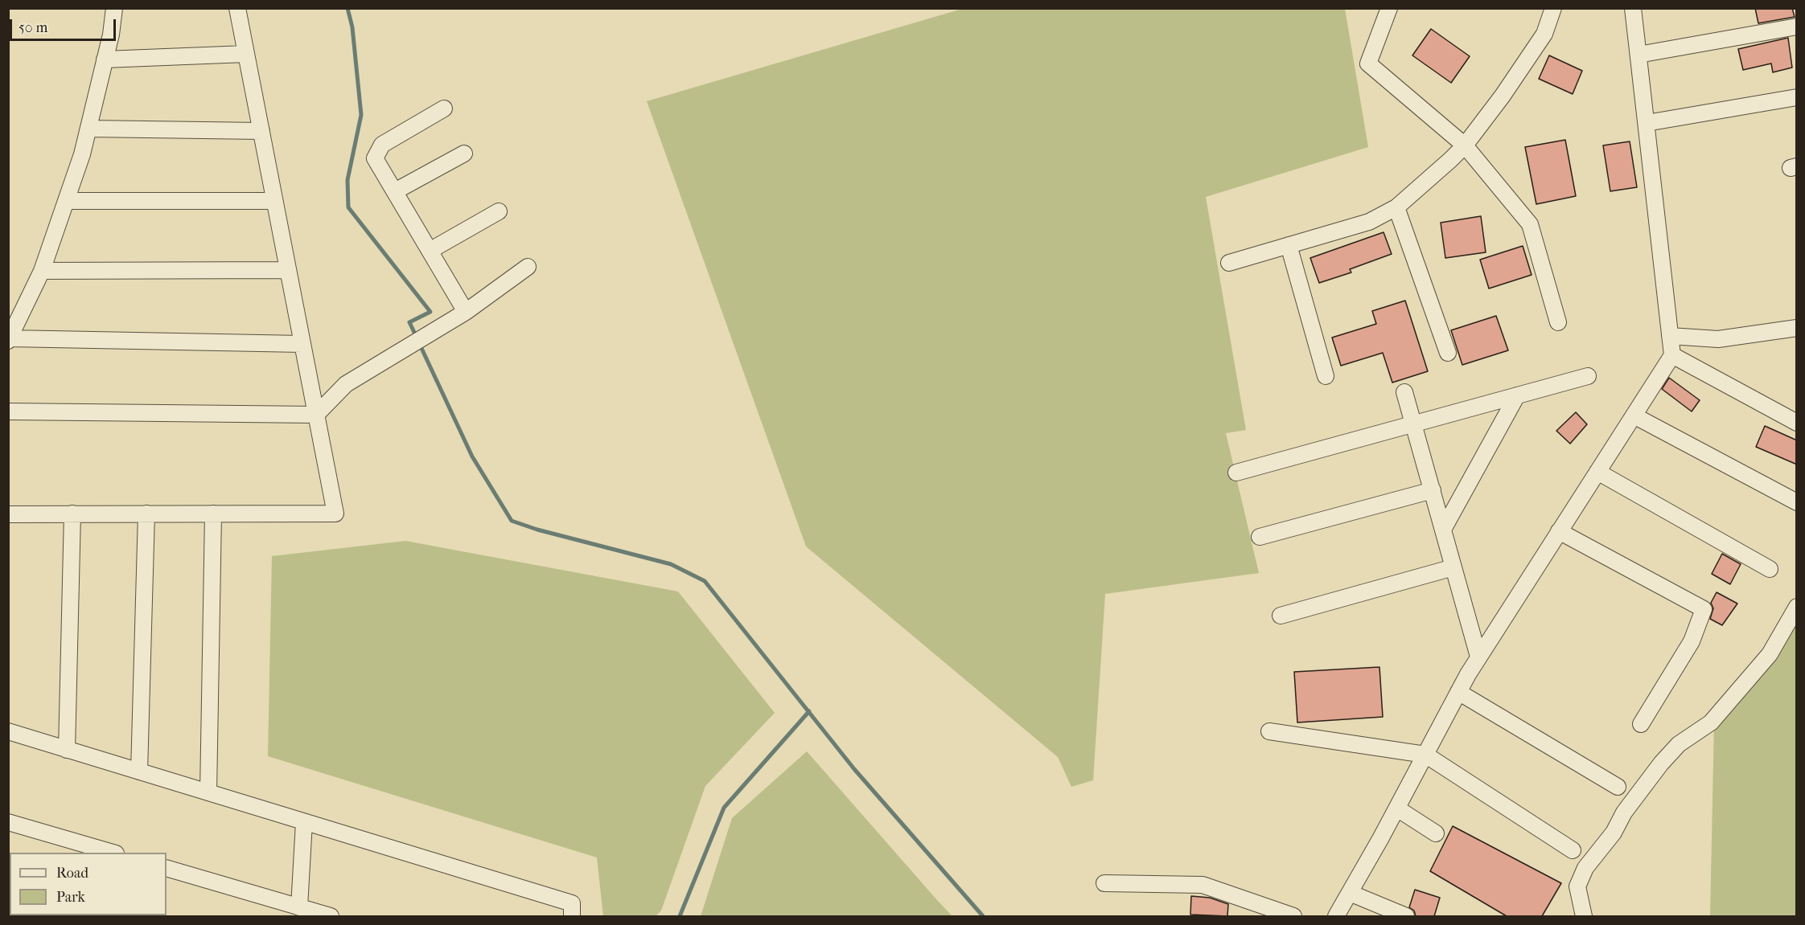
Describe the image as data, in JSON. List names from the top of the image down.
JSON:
{
  "legend": ["Road", "Park"],
  "scale_bar": "50 m"
}
